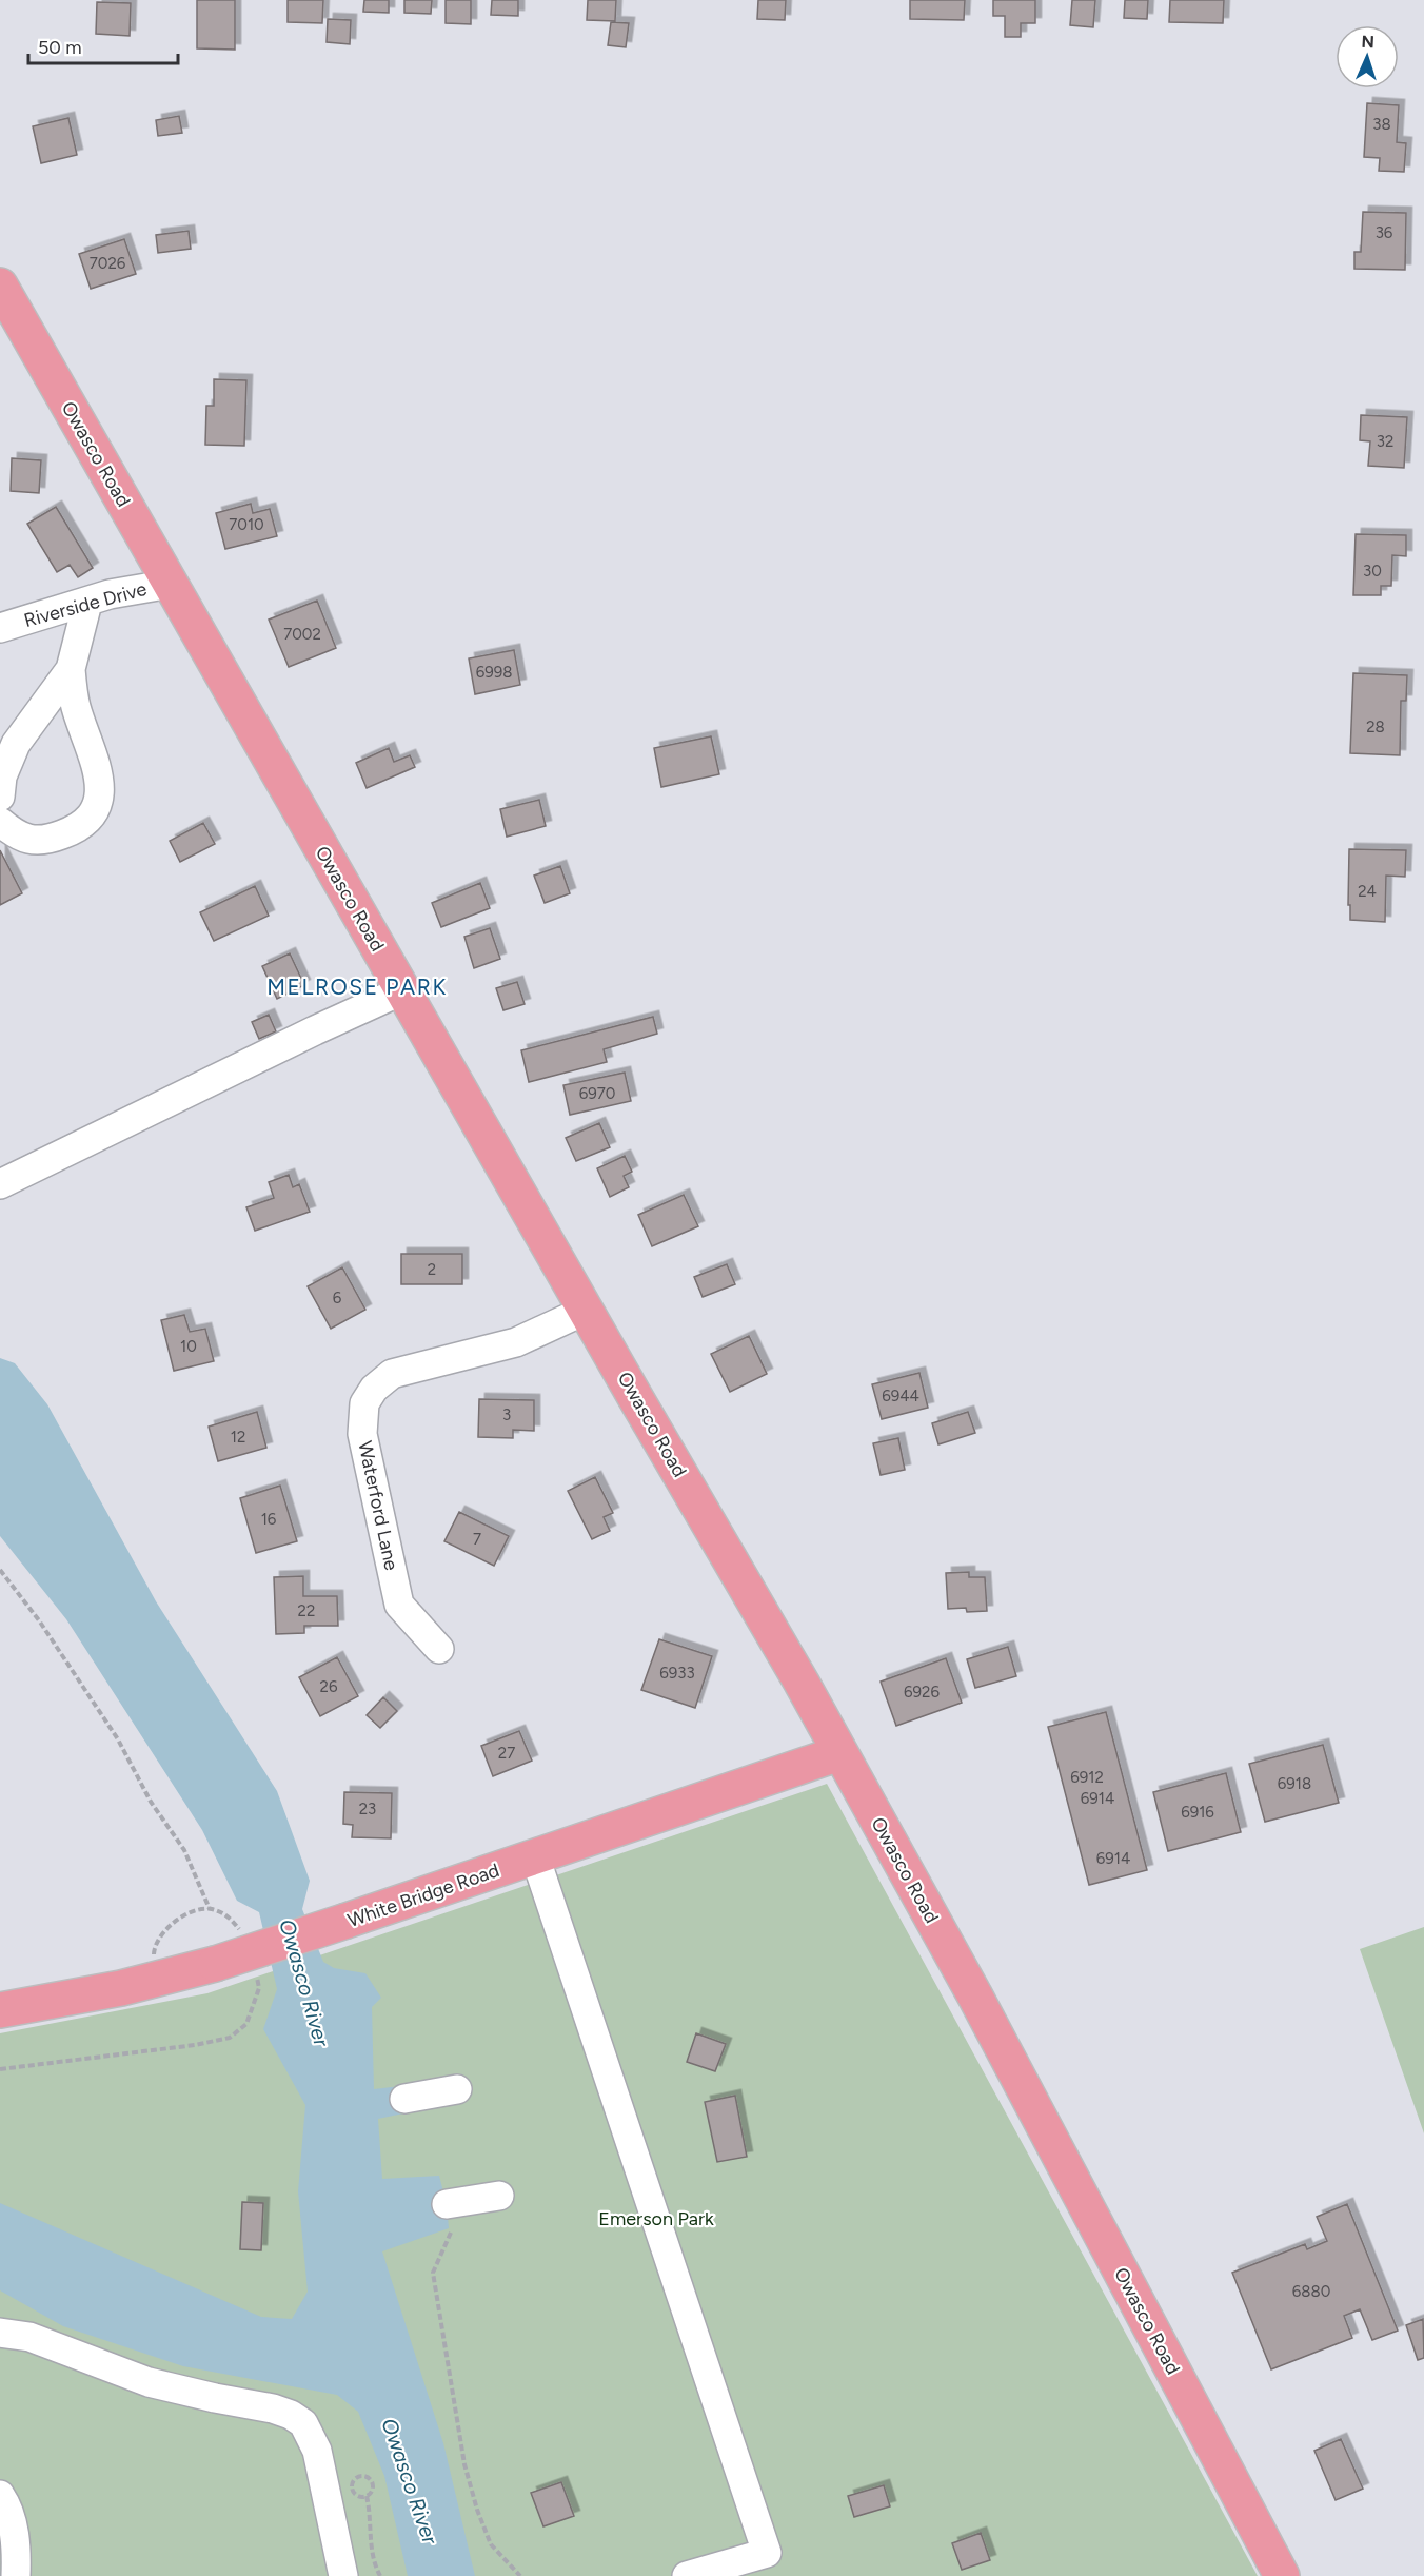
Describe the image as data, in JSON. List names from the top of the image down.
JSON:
{
  "streets": {
    "main road": ["Owasco Road", "White Bridge Road"],
    "street": ["Riverside Drive", "Waterford Lane"]
  },
  "crossings": [
    ["Owasco Road", "Riverside Drive"],
    ["Owasco Road", "Waterford Lane"],
    ["Owasco Road", "White Bridge Road"]
  ],
  "districts": ["MELROSE PARK"],
  "water": ["Owasco River"],
  "parks": ["Emerson Park"],
  "house_numbers": [
    "38",
    "36",
    "7026",
    "32",
    "7010",
    "30",
    "7002",
    "6998",
    "28",
    "24",
    "6970",
    "2",
    "6",
    "10",
    "6944",
    "3",
    "12",
    "16",
    "7",
    "22",
    "6933",
    "26",
    "6926",
    "27",
    "6912",
    "6918",
    "6914",
    "23",
    "6916",
    "6914",
    "6880"
  ],
  "scale_bar": "50 m",
  "north": "top"
}
